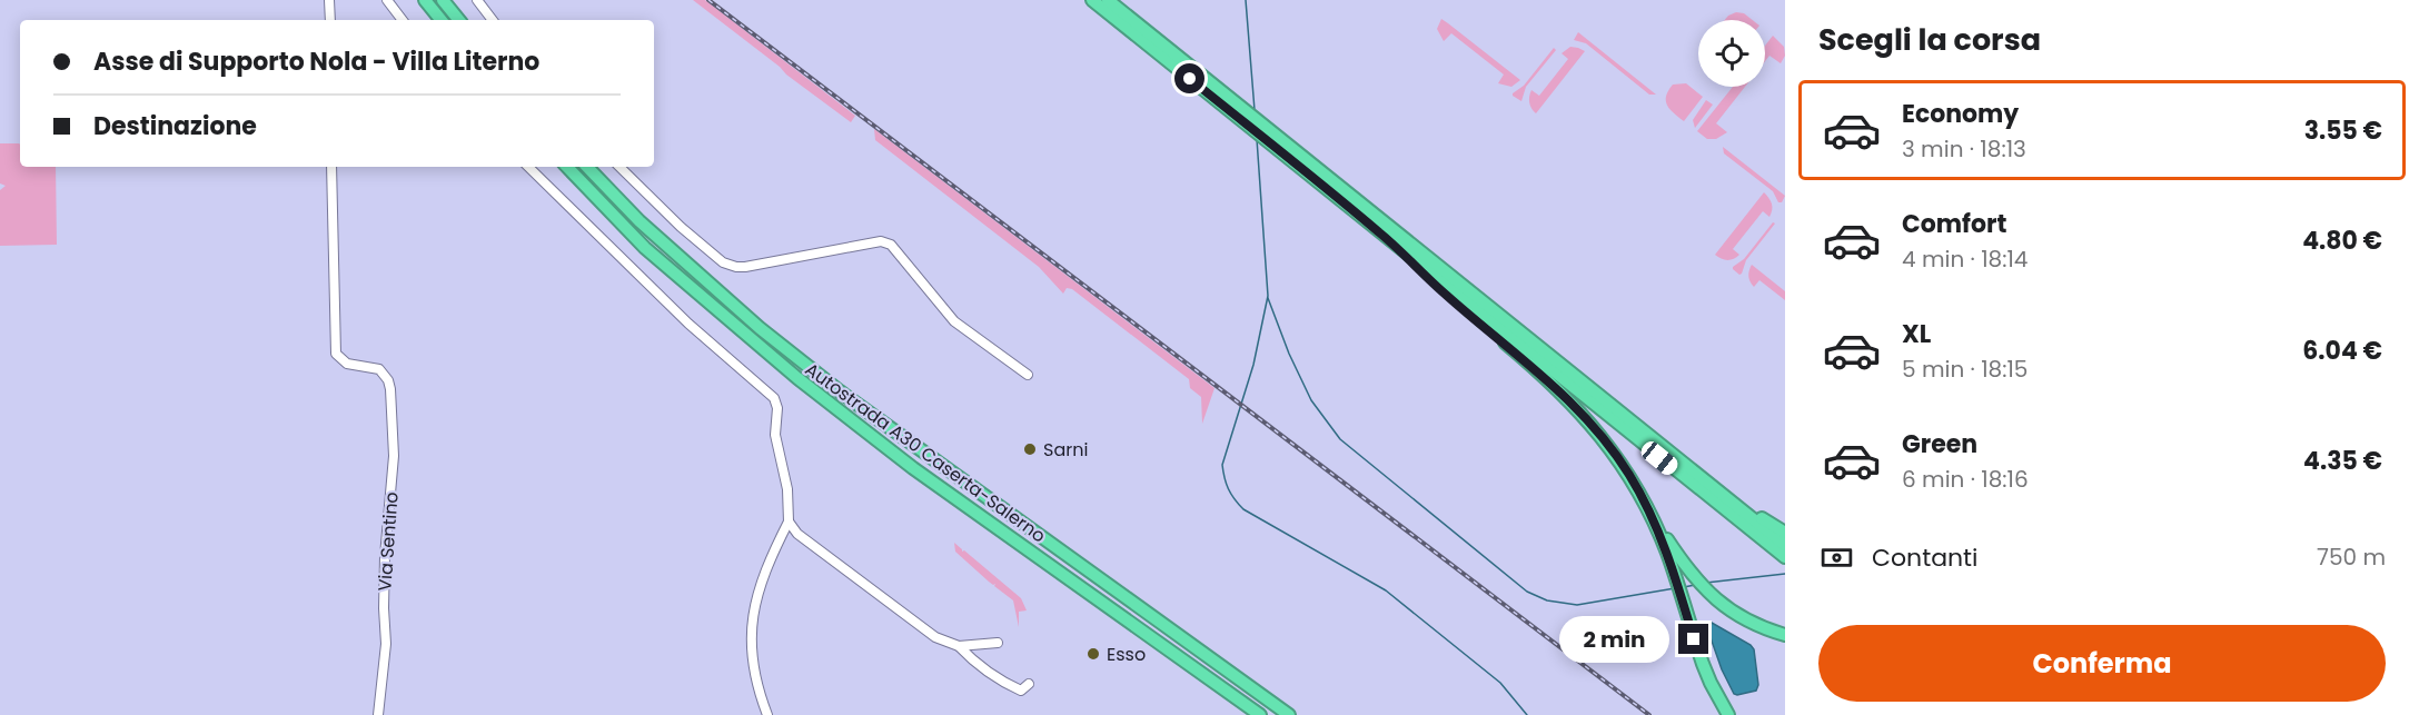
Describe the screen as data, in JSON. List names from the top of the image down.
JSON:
{
  "streets": {
    "highway": ["Autostrada A30 Caserta-Salerno"],
    "street": ["Via Sentino"]
  },
  "places": ["Sarni", "Esso"],
  "page": {
    "heading": "Scegli la corsa",
    "banner": ["Asse di Supporto Nola - Villa Literno", "Destinazione"],
    "list": [
      {
        "name": "Economy",
        "note": "3 min · 18:13",
        "value": "3.55 €"
      },
      {
        "name": "Comfort",
        "note": "4 min · 18:14",
        "value": "4.80 €"
      },
      {
        "name": "XL",
        "note": "5 min · 18:15",
        "value": "6.04 €"
      },
      {
        "name": "Green",
        "note": "6 min · 18:16",
        "value": "4.35 €"
      }
    ],
    "pay": ["Contanti", "750 m"],
    "buttons": "Conferma",
    "bubble": "2 min"
  }
}
